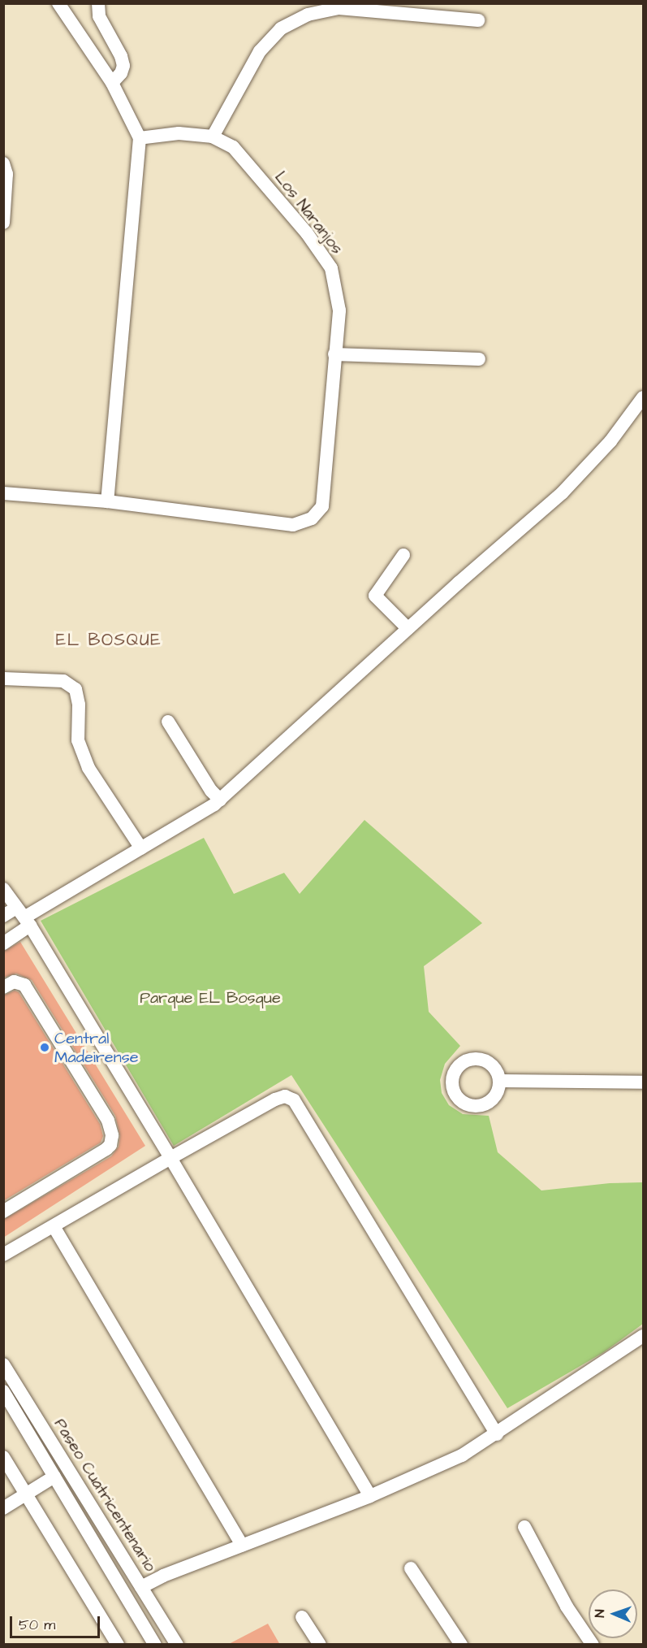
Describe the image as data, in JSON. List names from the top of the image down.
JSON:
{
  "streets": {
    "street": ["Los Naranjos", "Paseo Cuatricentenario"]
  },
  "districts": ["EL BOSQUE"],
  "parks": ["Parque EL Bosque"],
  "places": ["Central Madeirense"],
  "scale_bar": "50 m",
  "north": "left"
}
